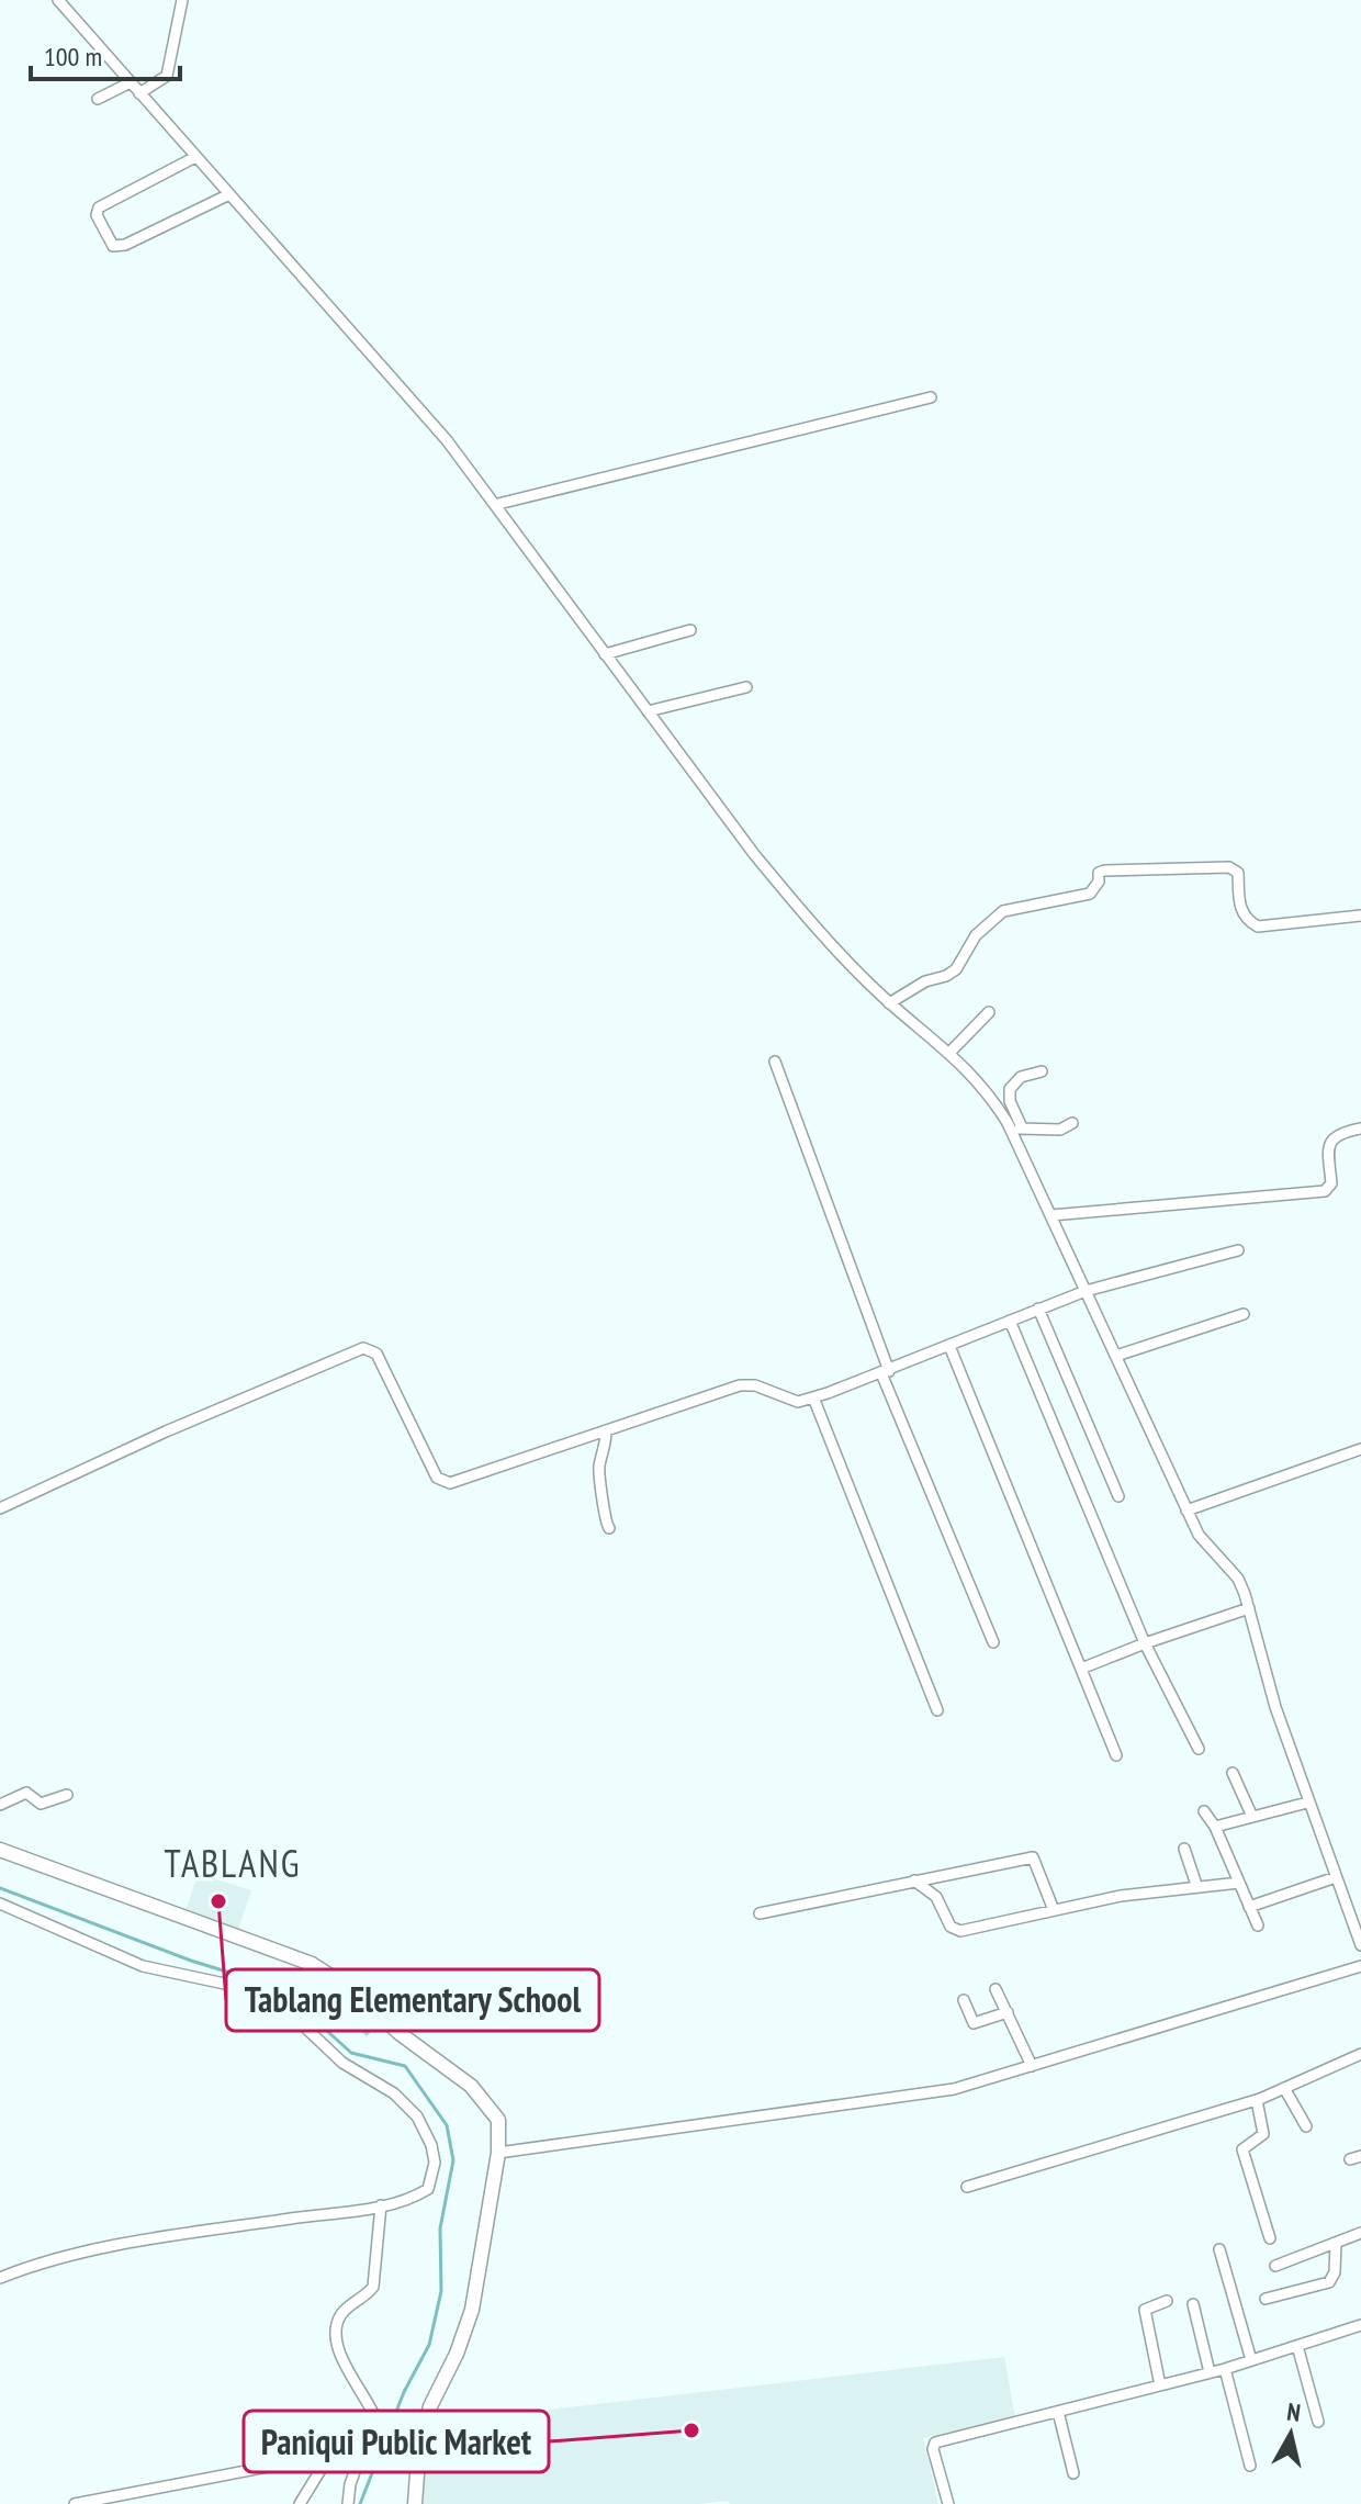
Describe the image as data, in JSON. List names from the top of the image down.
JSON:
{
  "districts": ["TABLANG"],
  "places": ["Tablang Elementary School", "Paniqui Public Market"],
  "scale_bar": "100 m",
  "north": "top"
}
